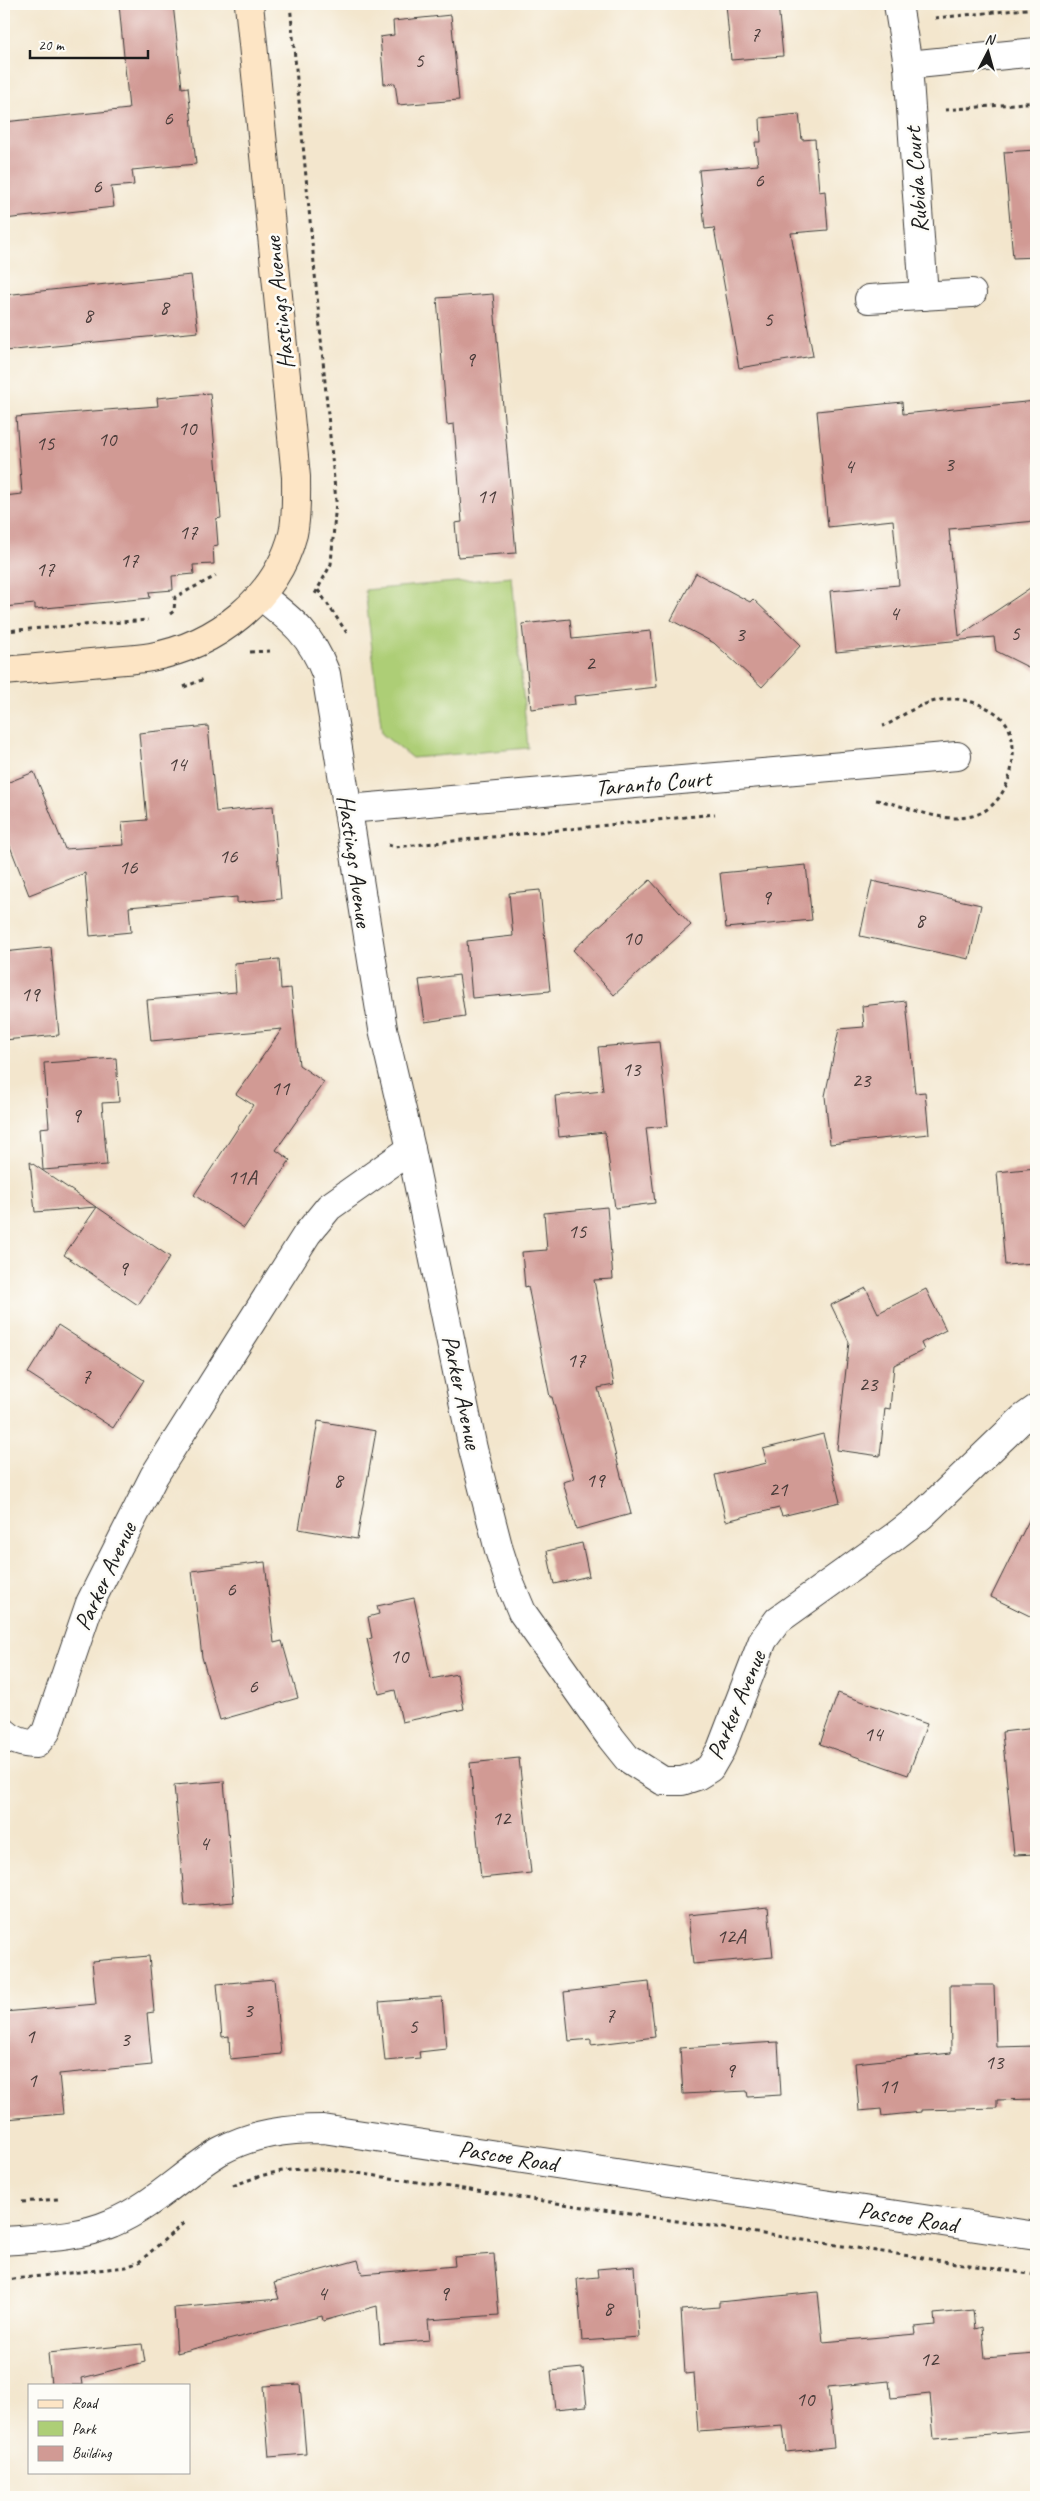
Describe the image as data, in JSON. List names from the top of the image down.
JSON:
{
  "streets": {
    "main road": ["Hastings Avenue"],
    "street": [
      "Rubida Court",
      "Taranto Court",
      "Parker Avenue",
      "Pascoe Road"
    ]
  },
  "crossings": [
    ["Hastings Avenue", "Taranto Court"],
    ["Hastings Avenue", "Parker Avenue"]
  ],
  "house_numbers": [
    "7",
    "5",
    "6",
    "6",
    "6",
    "8",
    "8",
    "5",
    "9",
    "10",
    "10",
    "15",
    "3",
    "4",
    "11",
    "17",
    "17",
    "17",
    "4",
    "5",
    "3",
    "2",
    "14",
    "16",
    "16",
    "9",
    "8",
    "10",
    "19",
    "13",
    "23",
    "11",
    "9",
    "11A",
    "15",
    "9",
    "17",
    "7",
    "23",
    "8",
    "19",
    "21",
    "6",
    "10",
    "6",
    "14",
    "12",
    "4",
    "12A",
    "3",
    "7",
    "5",
    "1",
    "3",
    "13",
    "9",
    "1",
    "11",
    "4",
    "9",
    "8",
    "12",
    "10"
  ],
  "legend": ["Road", "Park", "Building"],
  "scale_bar": "20 m",
  "north": "top"
}
